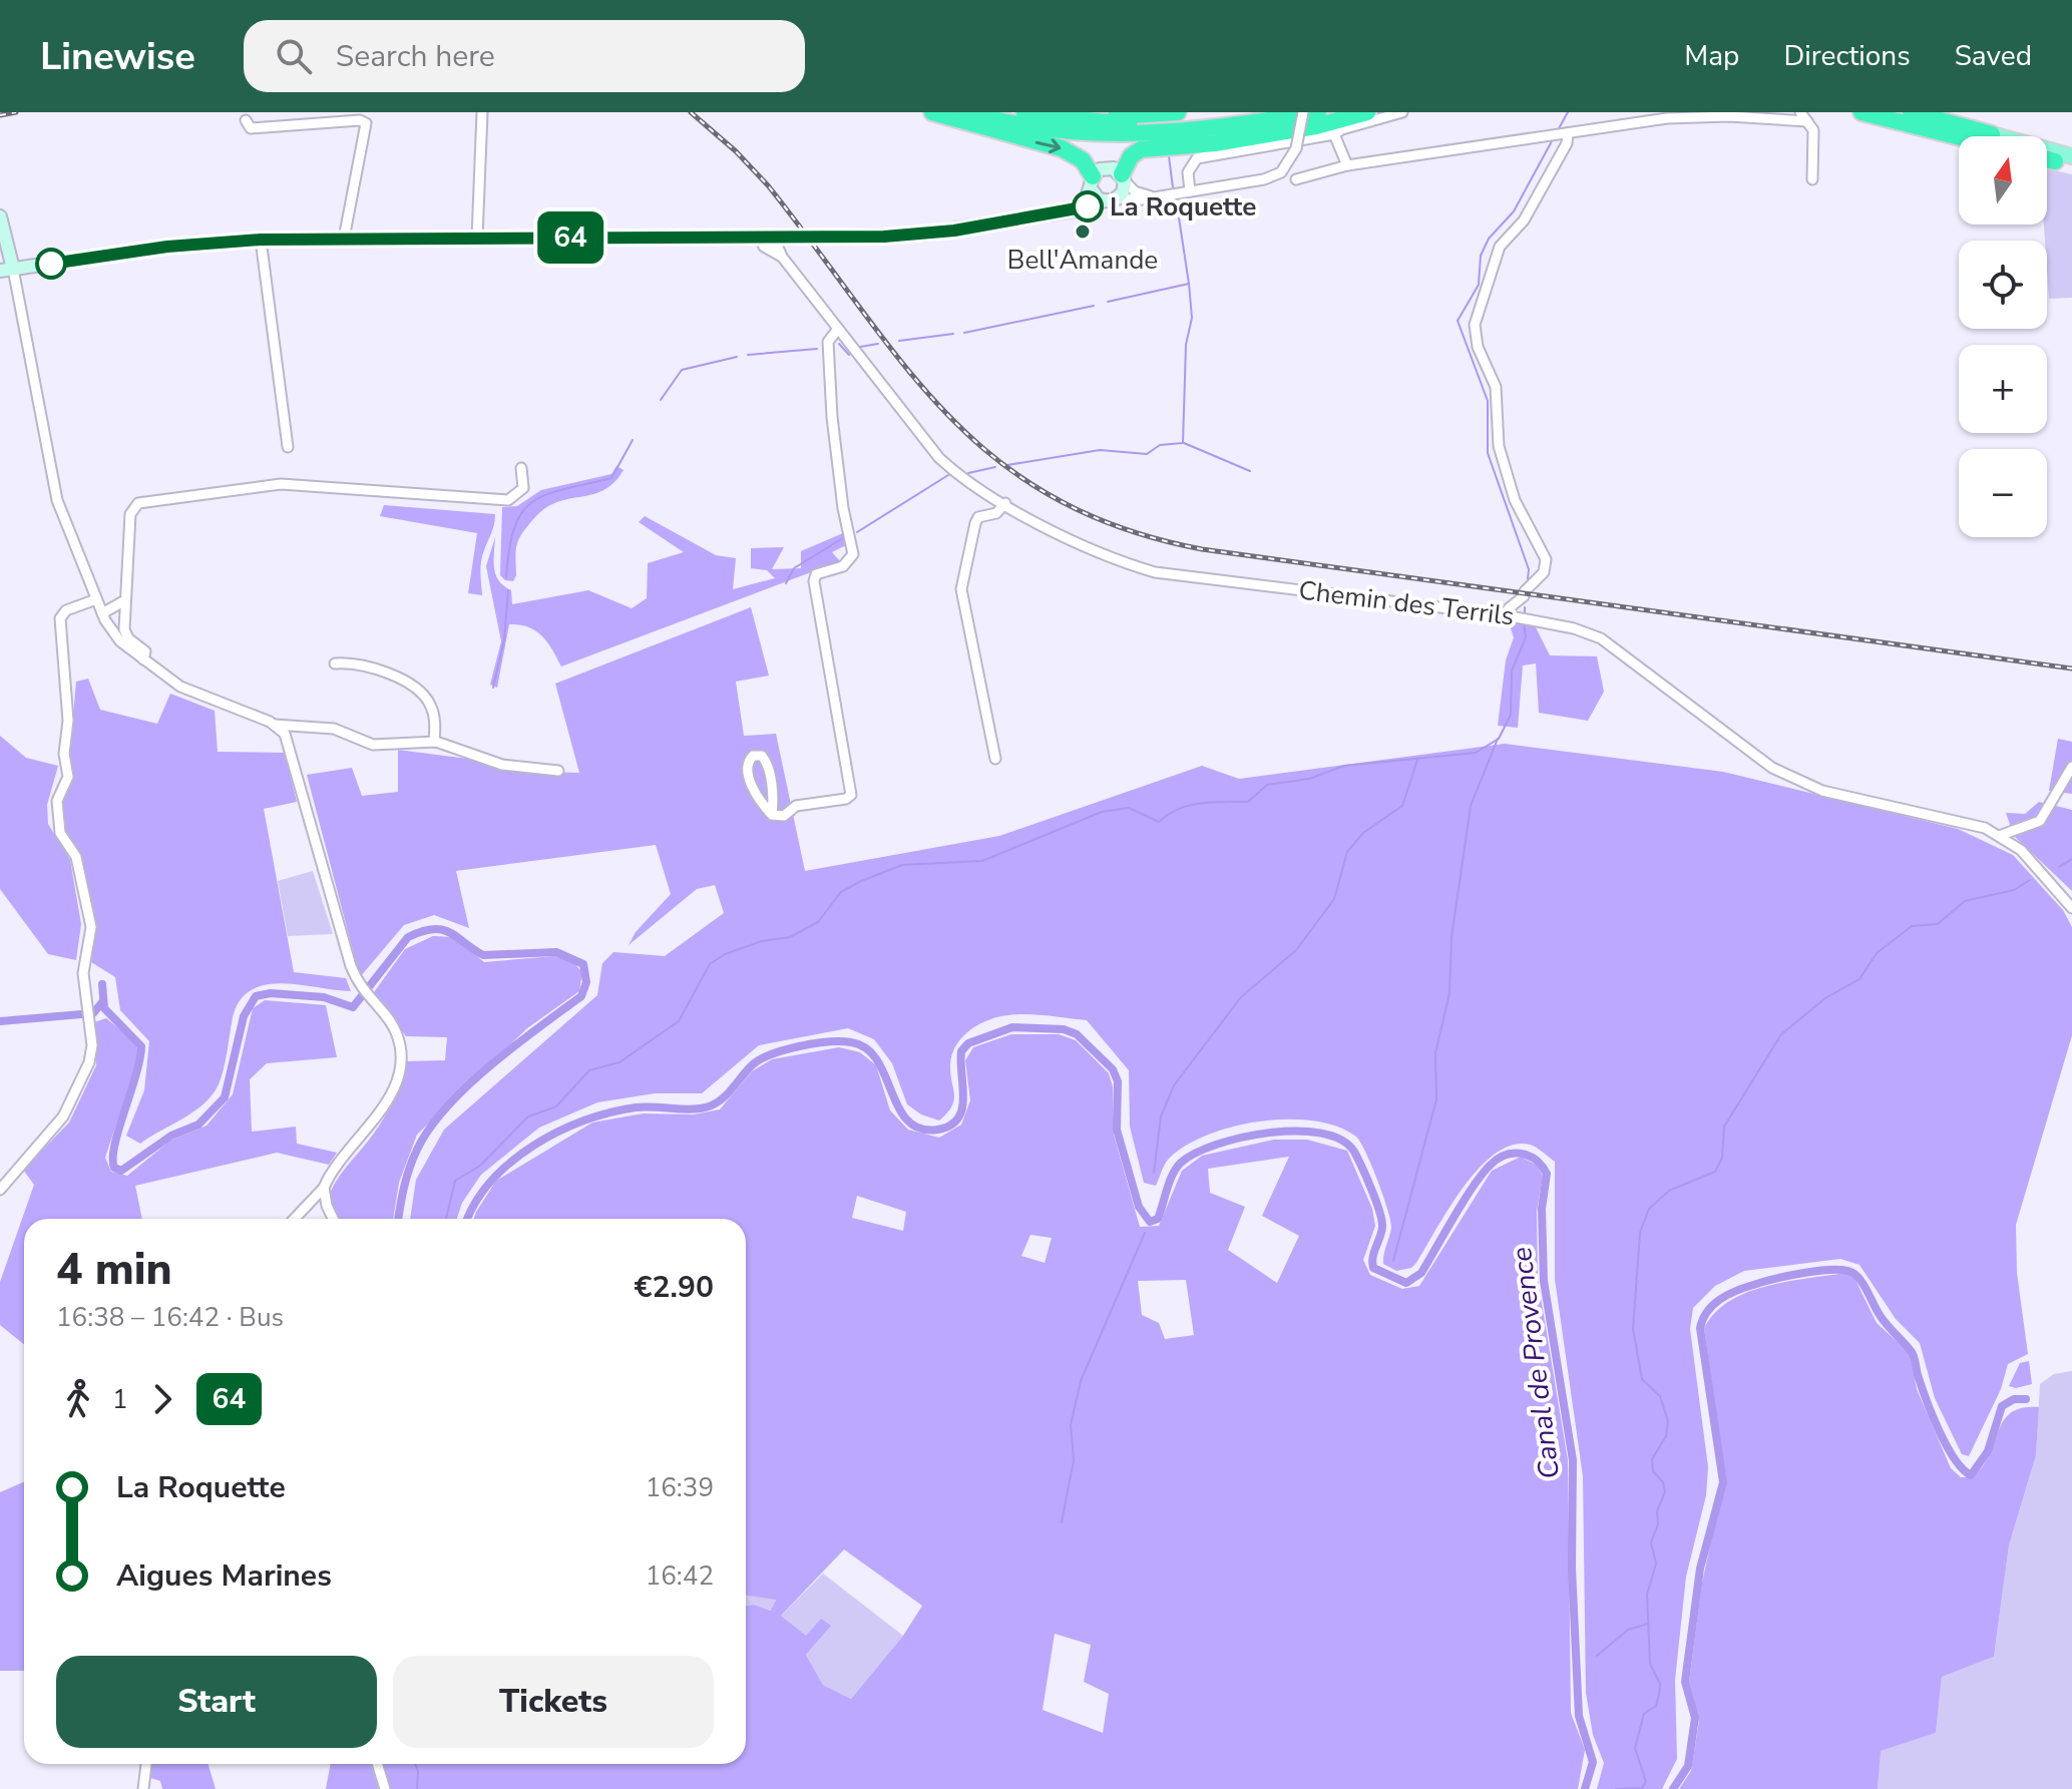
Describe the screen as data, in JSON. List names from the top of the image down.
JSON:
{
  "streets": {
    "street": ["Chemin des Terrils"]
  },
  "water": ["Canal de Provence"],
  "places": ["La Roquette", "Bell'Amande"],
  "lines": ["bus line 64"],
  "north": "top",
  "page": {
    "header": "Linewise",
    "search": "Search here",
    "nav": ["Map", "Directions", "Saved"],
    "on_map": "64",
    "map_buttons": ["+", "−"],
    "heading": ["4 min", "16:38 – 16:42 · Bus", "€2.90"],
    "legs": ["1", "64"],
    "list": [
      {
        "name": "La Roquette",
        "value": "16:39"
      },
      {
        "name": "Aigues Marines",
        "value": "16:42"
      }
    ],
    "buttons": ["Start", "Tickets"]
  }
}
